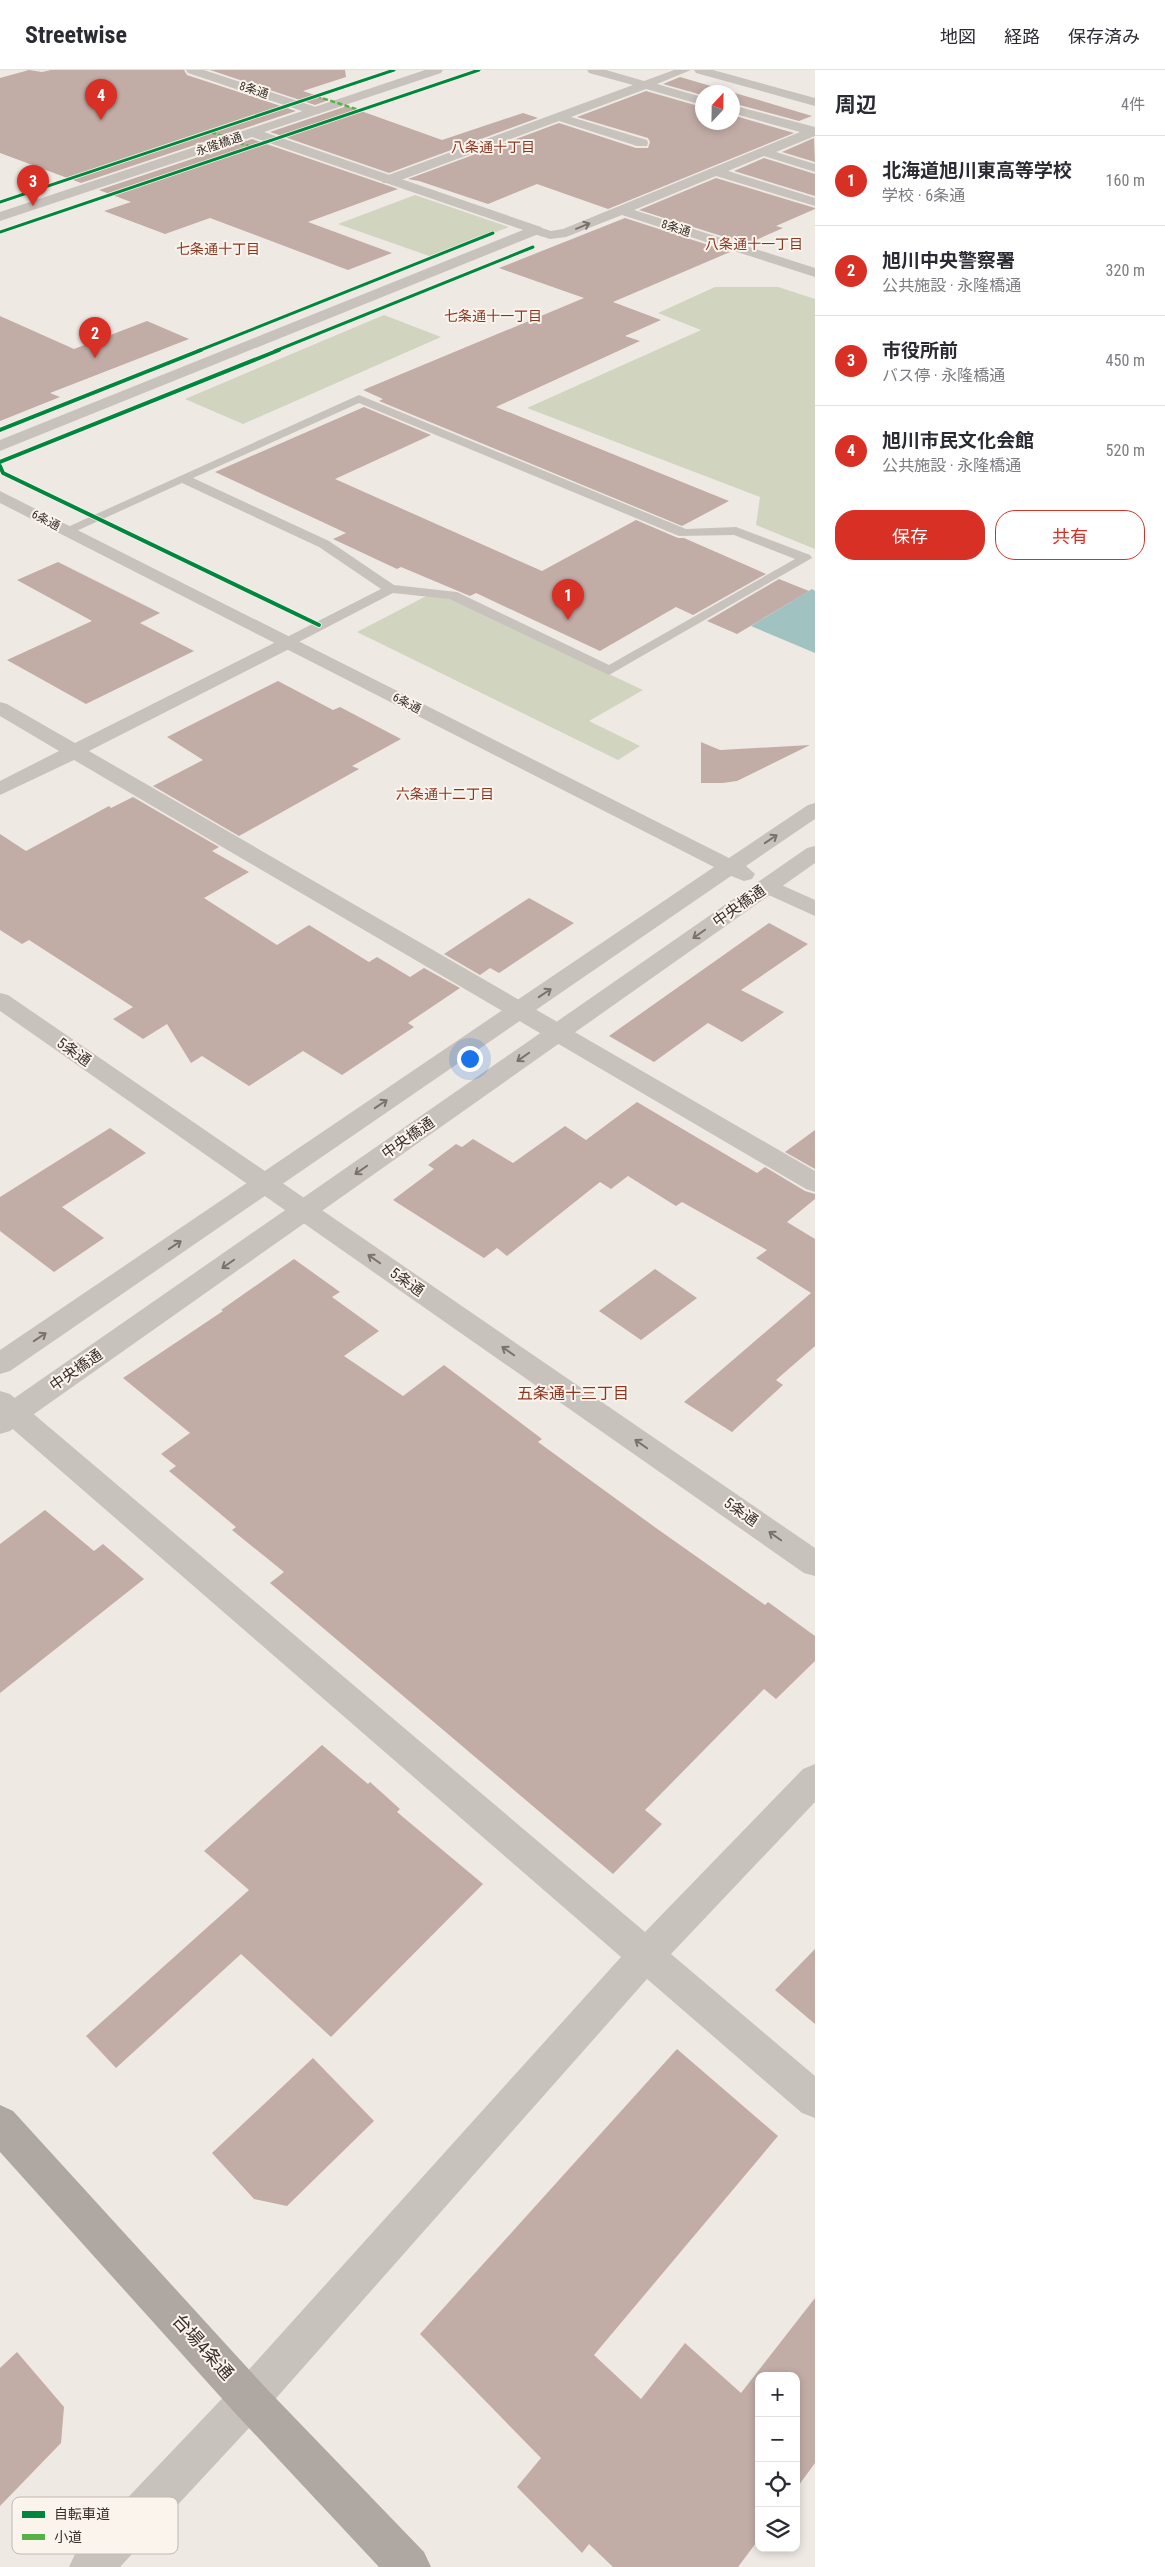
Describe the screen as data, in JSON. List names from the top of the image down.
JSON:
{
  "streets": {
    "highway": ["台場4条通"],
    "street": [
      "8条通",
      "永隆橋通",
      "6条通",
      "中央橋通",
      "5条通"
    ]
  },
  "crossings": [
    ["8条通", "永隆橋通"],
    ["6条通", "中央橋通"],
    ["中央橋通", "5条通"]
  ],
  "one_way": ["5条通"],
  "districts": [
    "八条通十丁目",
    "八条通十一丁目",
    "七条通十丁目",
    "七条通十一丁目",
    "六条通十二丁目",
    "五条通十三丁目"
  ],
  "legend": ["自転車道", "小道"],
  "north": "top",
  "page": {
    "header": "Streetwise",
    "nav": ["地図", "経路", "保存済み"],
    "heading": ["周辺", "4件"],
    "pins": [
      "4",
      "3",
      "2",
      "1"
    ],
    "list": [
      {
        "mark": "1",
        "name": "北海道旭川東高等学校",
        "note": "学校 · 6条通",
        "value": "160 m"
      },
      {
        "mark": "2",
        "name": "旭川中央警察署",
        "note": "公共施設 · 永隆橋通",
        "value": "320 m"
      },
      {
        "mark": "3",
        "name": "市役所前",
        "note": "バス停 · 永隆橋通",
        "value": "450 m"
      },
      {
        "mark": "4",
        "name": "旭川市民文化会館",
        "note": "公共施設 · 永隆橋通",
        "value": "520 m"
      }
    ],
    "buttons": ["保存", "共有"],
    "map_buttons": ["+", "−"]
  }
}
